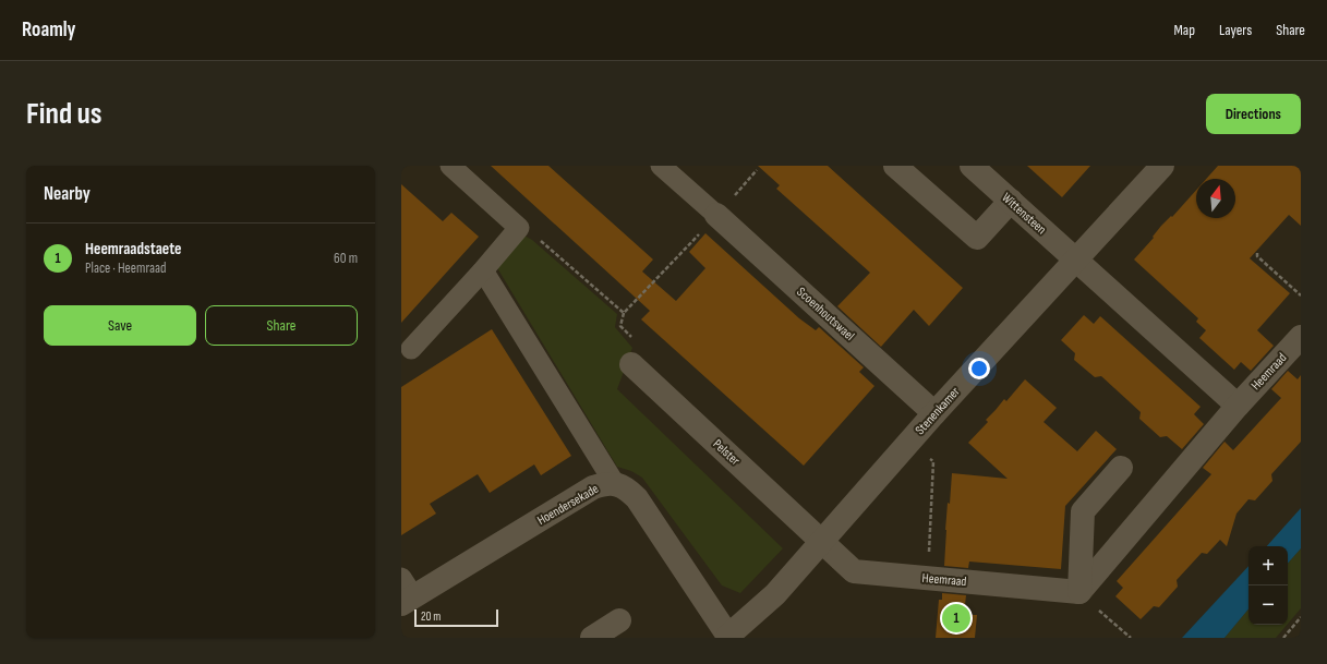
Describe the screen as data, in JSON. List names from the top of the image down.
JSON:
{
  "streets": {
    "street": [
      "Wittensteen",
      "Scoenhoutswael",
      "Heemraad",
      "Stenenkamer",
      "Pelster",
      "Hoendersekade"
    ]
  },
  "crossings": [
    ["Wittensteen", "Stenenkamer"],
    ["Scoenhoutswael", "Stenenkamer"],
    ["Heemraad", "Stenenkamer"],
    ["Heemraad", "Pelster"],
    ["Stenenkamer", "Pelster"],
    ["Stenenkamer", "Hoendersekade"]
  ],
  "scale_bar": "20 m",
  "north": "top",
  "page": {
    "header": "Roamly",
    "nav": ["Map", "Layers", "Share"],
    "buttons": [
      "Directions",
      ["Save", "Share"]
    ],
    "title": "Find us",
    "heading": "Nearby",
    "list": [
      {
        "mark": "1",
        "name": "Heemraadstaete",
        "note": "Place · Heemraad",
        "value": "60 m"
      }
    ],
    "map_buttons": ["+", "−"],
    "pins": "1",
    "scale": "20 m"
  }
}
